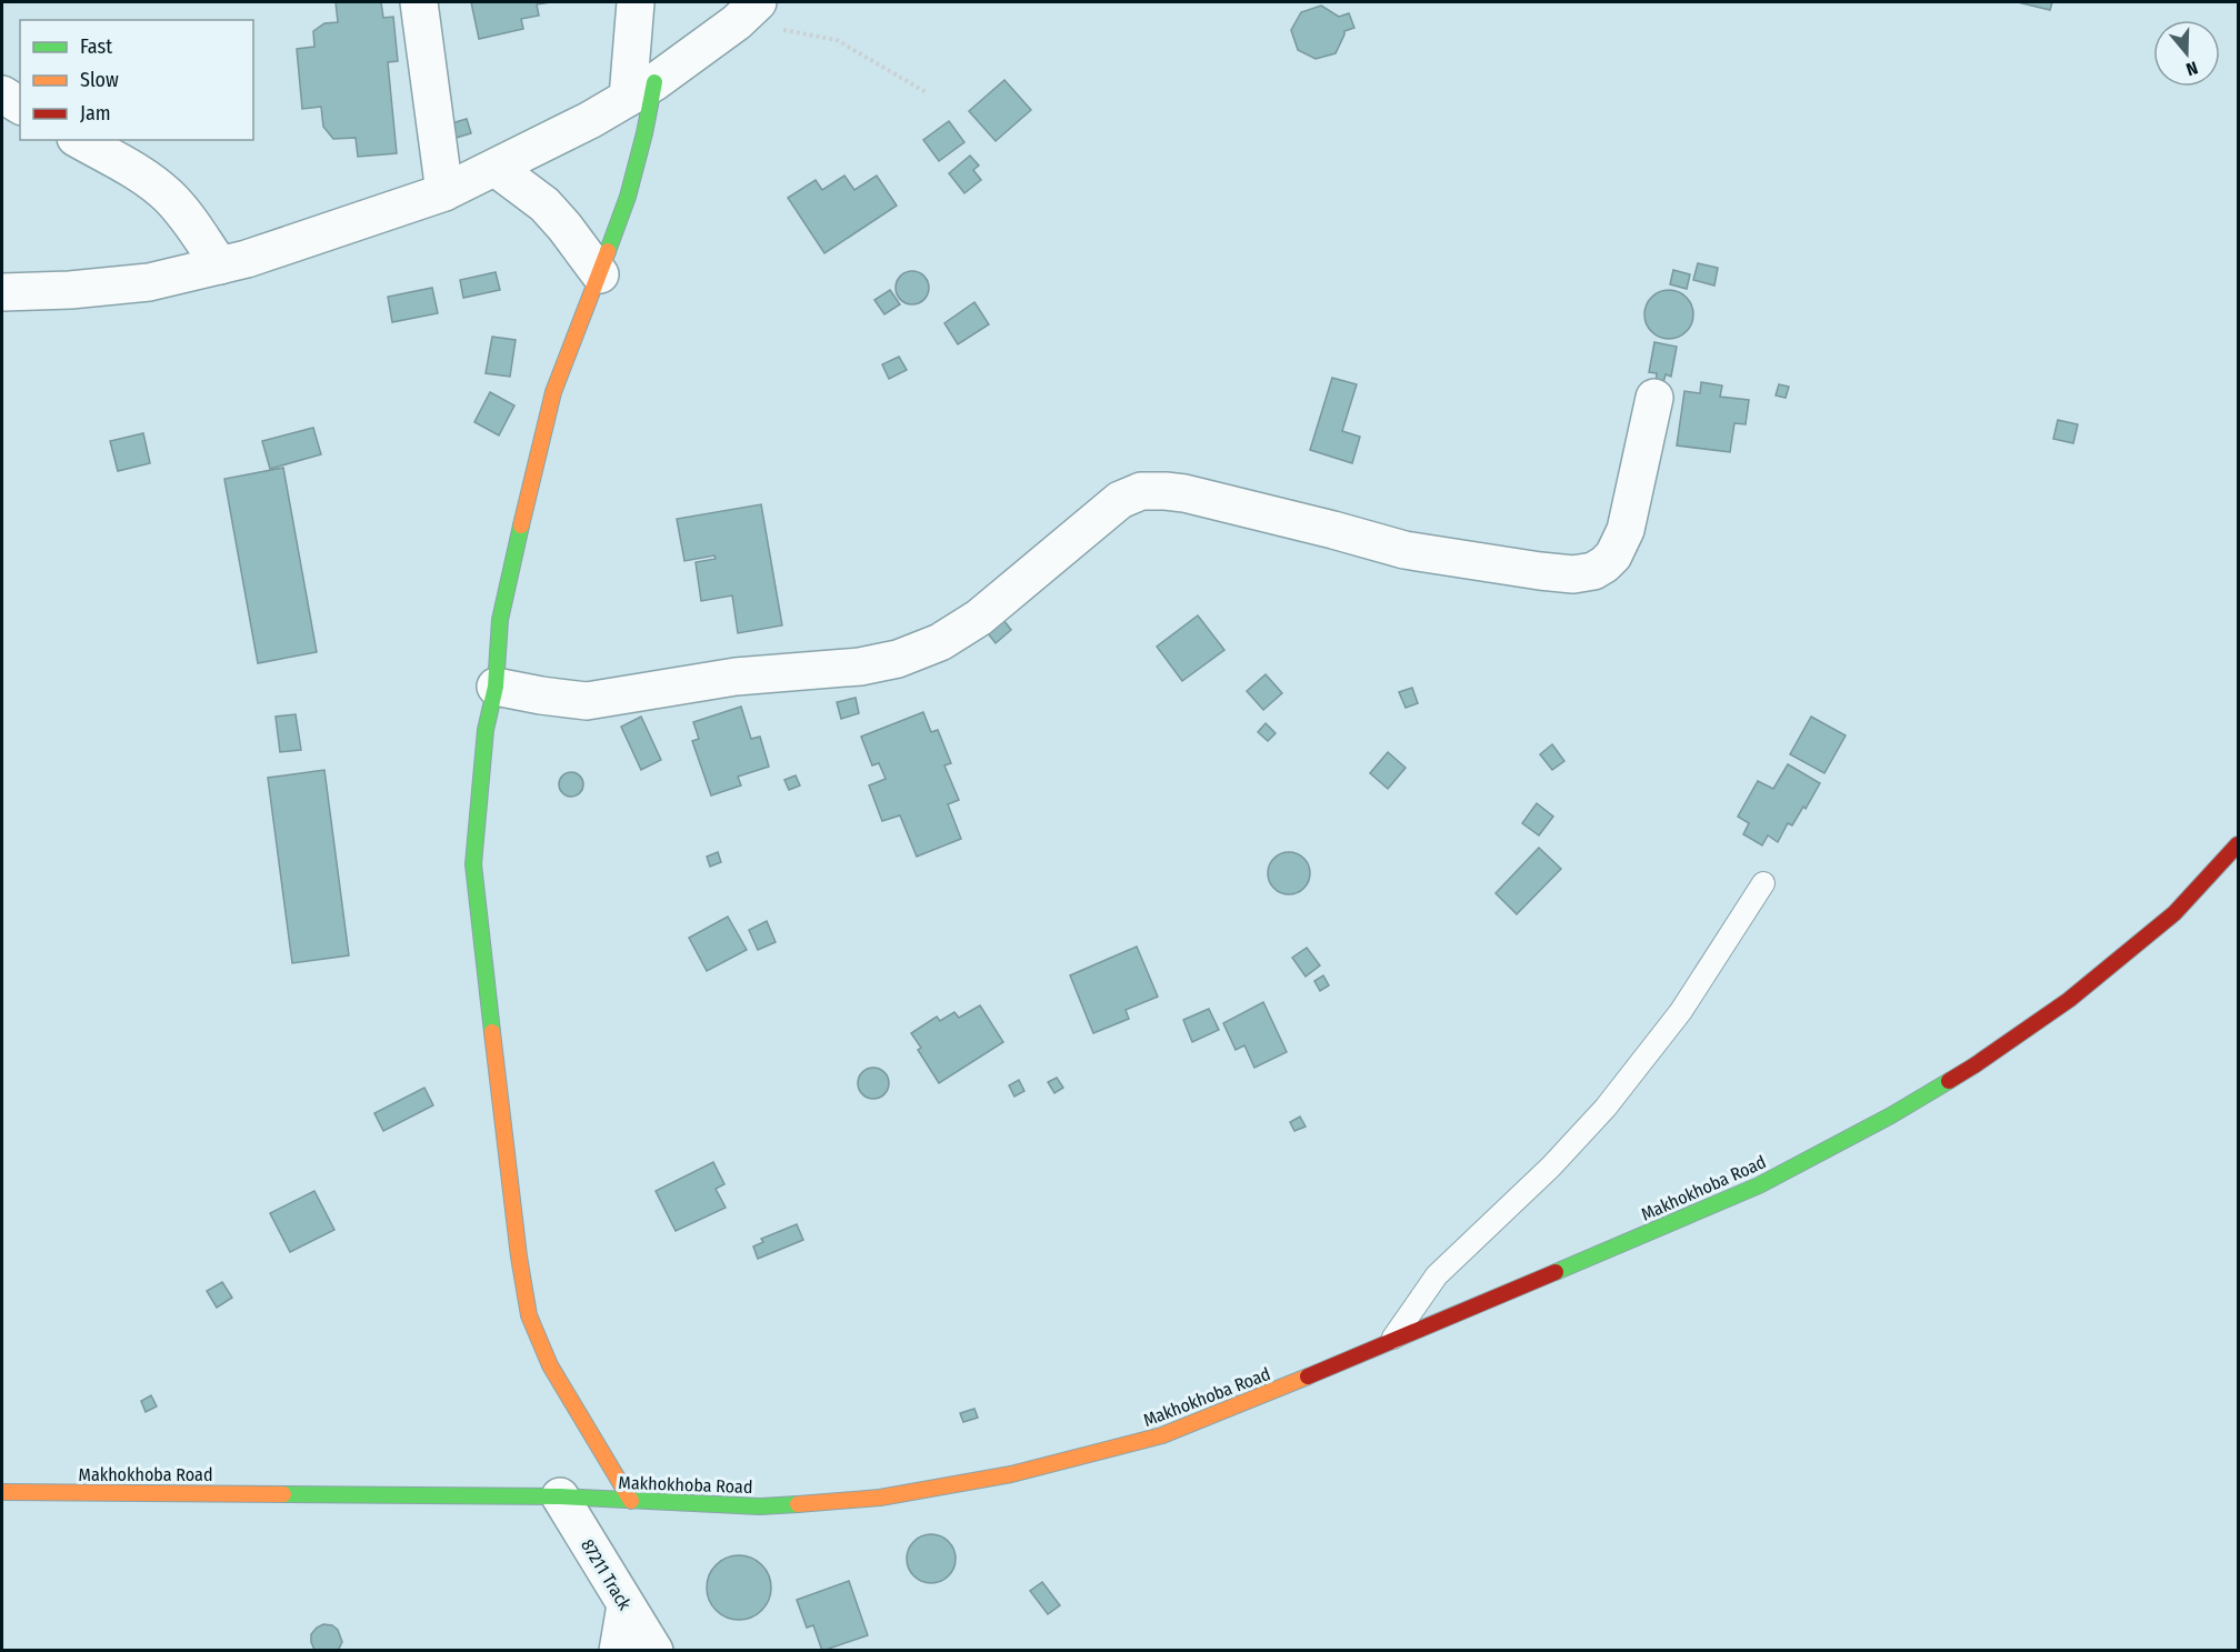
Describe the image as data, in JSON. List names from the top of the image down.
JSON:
{
  "streets": {
    "street": ["Makhokhoba Road", "87211 Track"]
  },
  "crossings": [
    ["Makhokhoba Road", "87211 Track"]
  ],
  "legend": ["Fast", "Slow", "Jam"],
  "north": "bottom"
}
